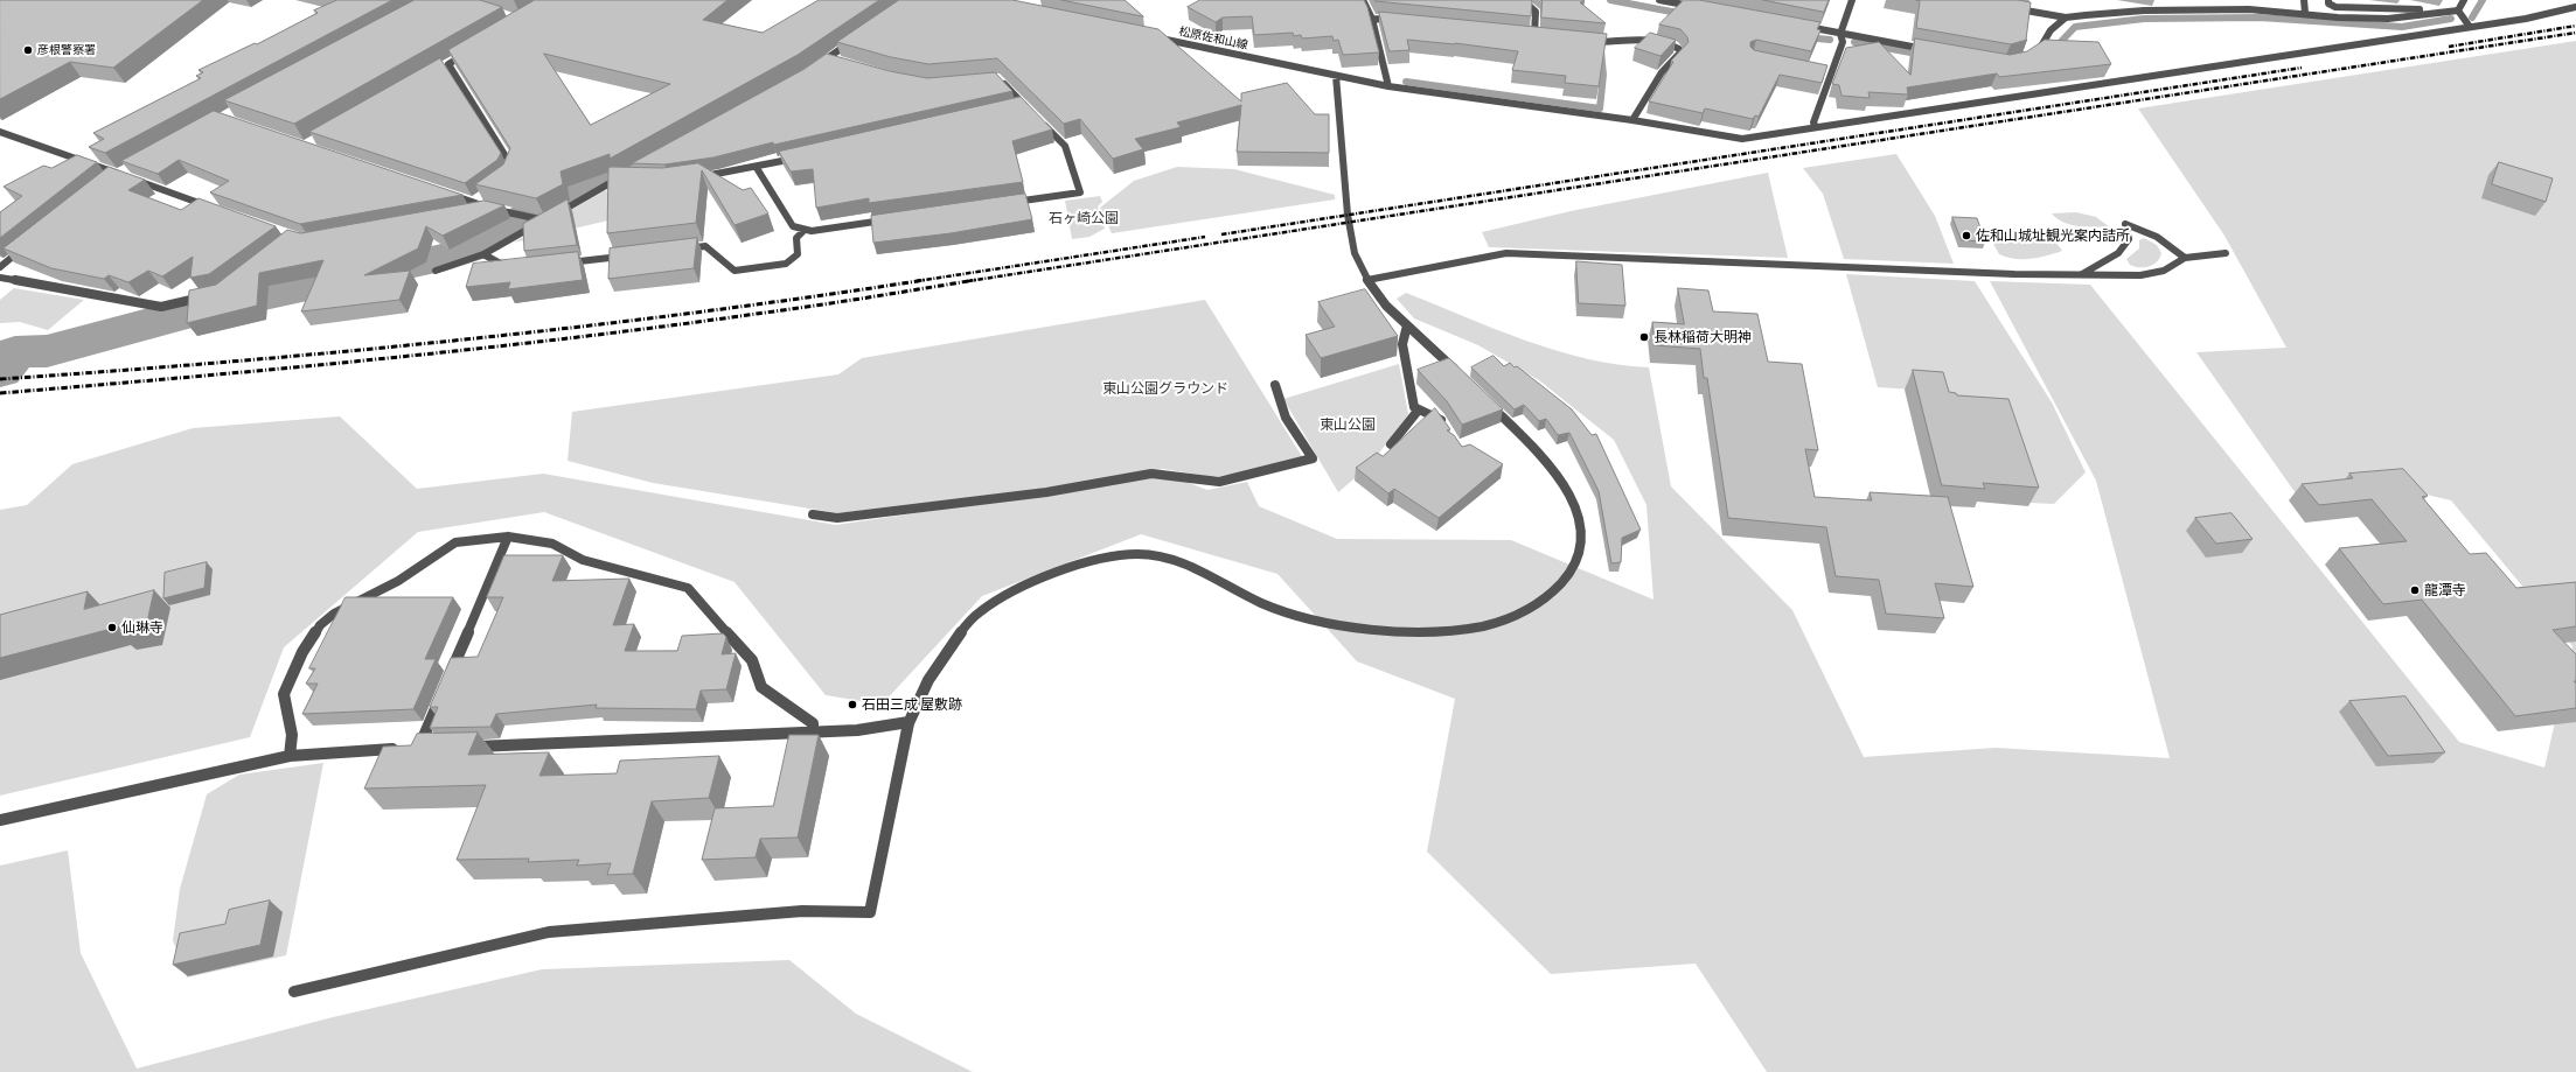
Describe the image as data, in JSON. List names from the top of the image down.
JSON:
{
  "streets": {
    "street": ["松原佐和山線"]
  },
  "parks": ["石ヶ崎公園", "東山公園グラウンド", "東山公園"],
  "places": [
    "彦根警察署",
    "佐和山城址観光案内詰所",
    "長林稲荷大明神",
    "龍潭寺",
    "仙琳寺",
    "石田三成 屋敷跡"
  ]
}
